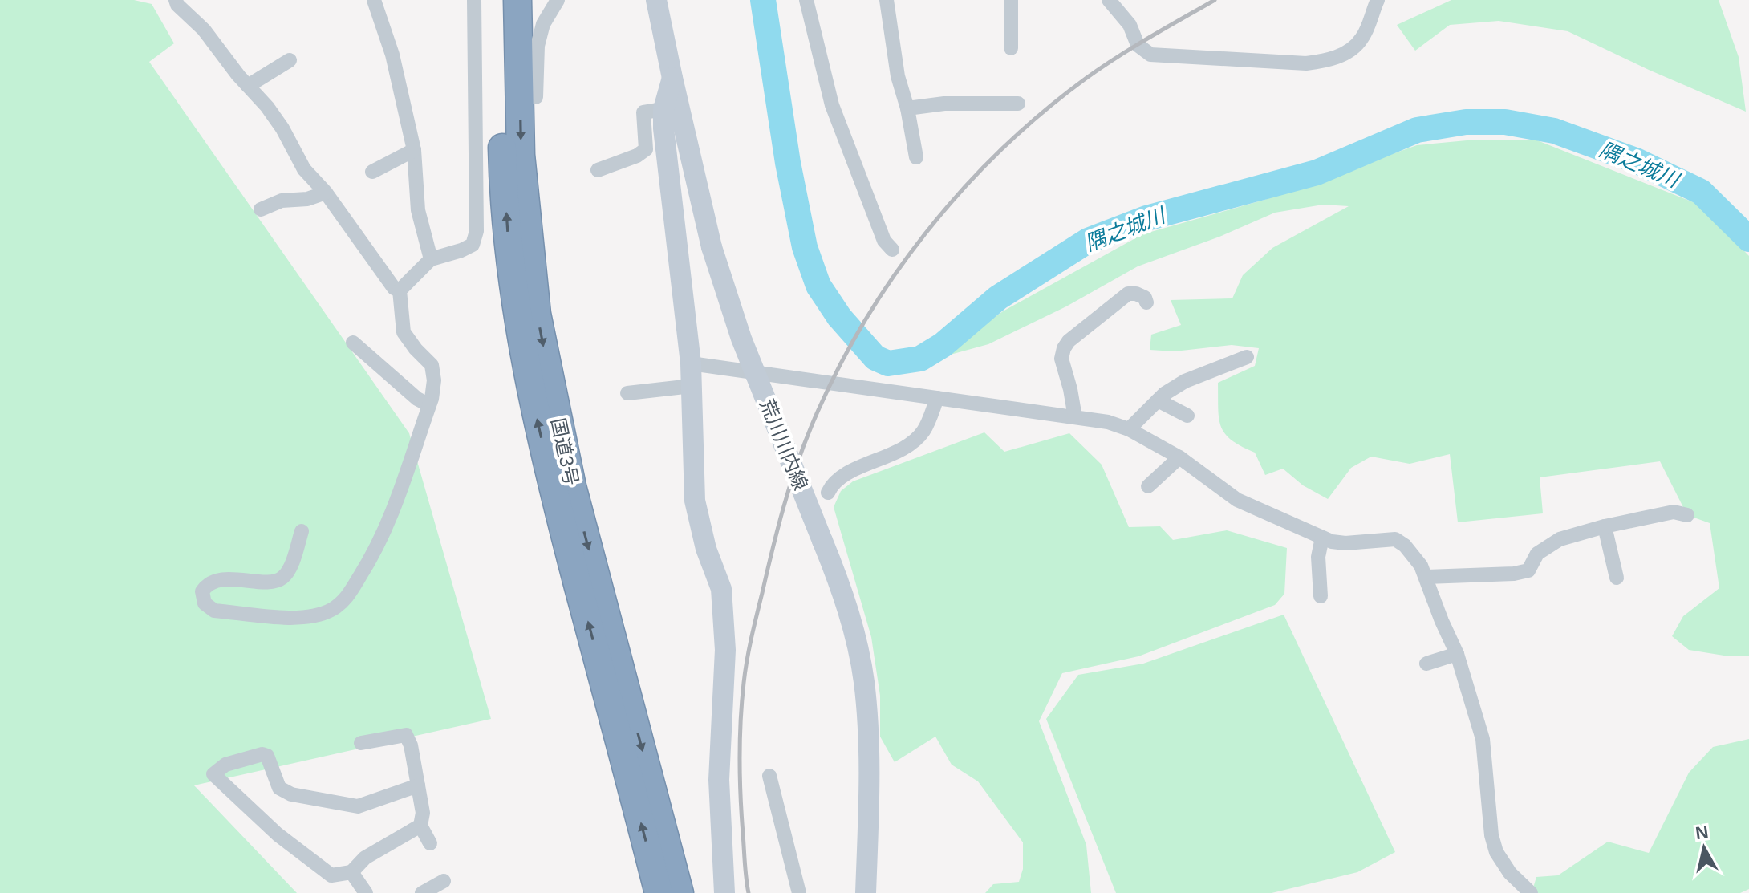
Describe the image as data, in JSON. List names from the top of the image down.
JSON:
{
  "streets": {
    "highway": ["国道3号"],
    "main road": ["荒川川内線"]
  },
  "water": ["隅之城川"],
  "north": "top"
}
